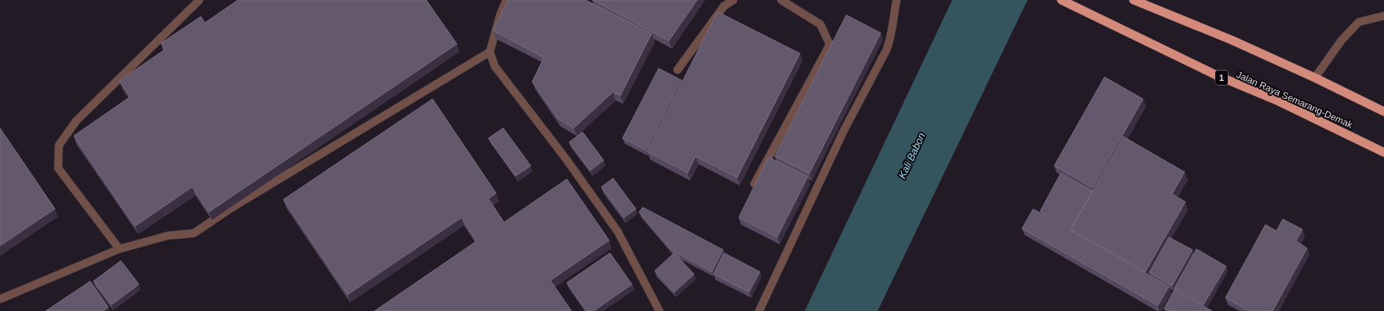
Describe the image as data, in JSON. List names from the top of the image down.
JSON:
{
  "streets": {
    "highway": ["1", "Jalan Raya Semarang-Demak"]
  },
  "water": ["Kali Babon"]
}
